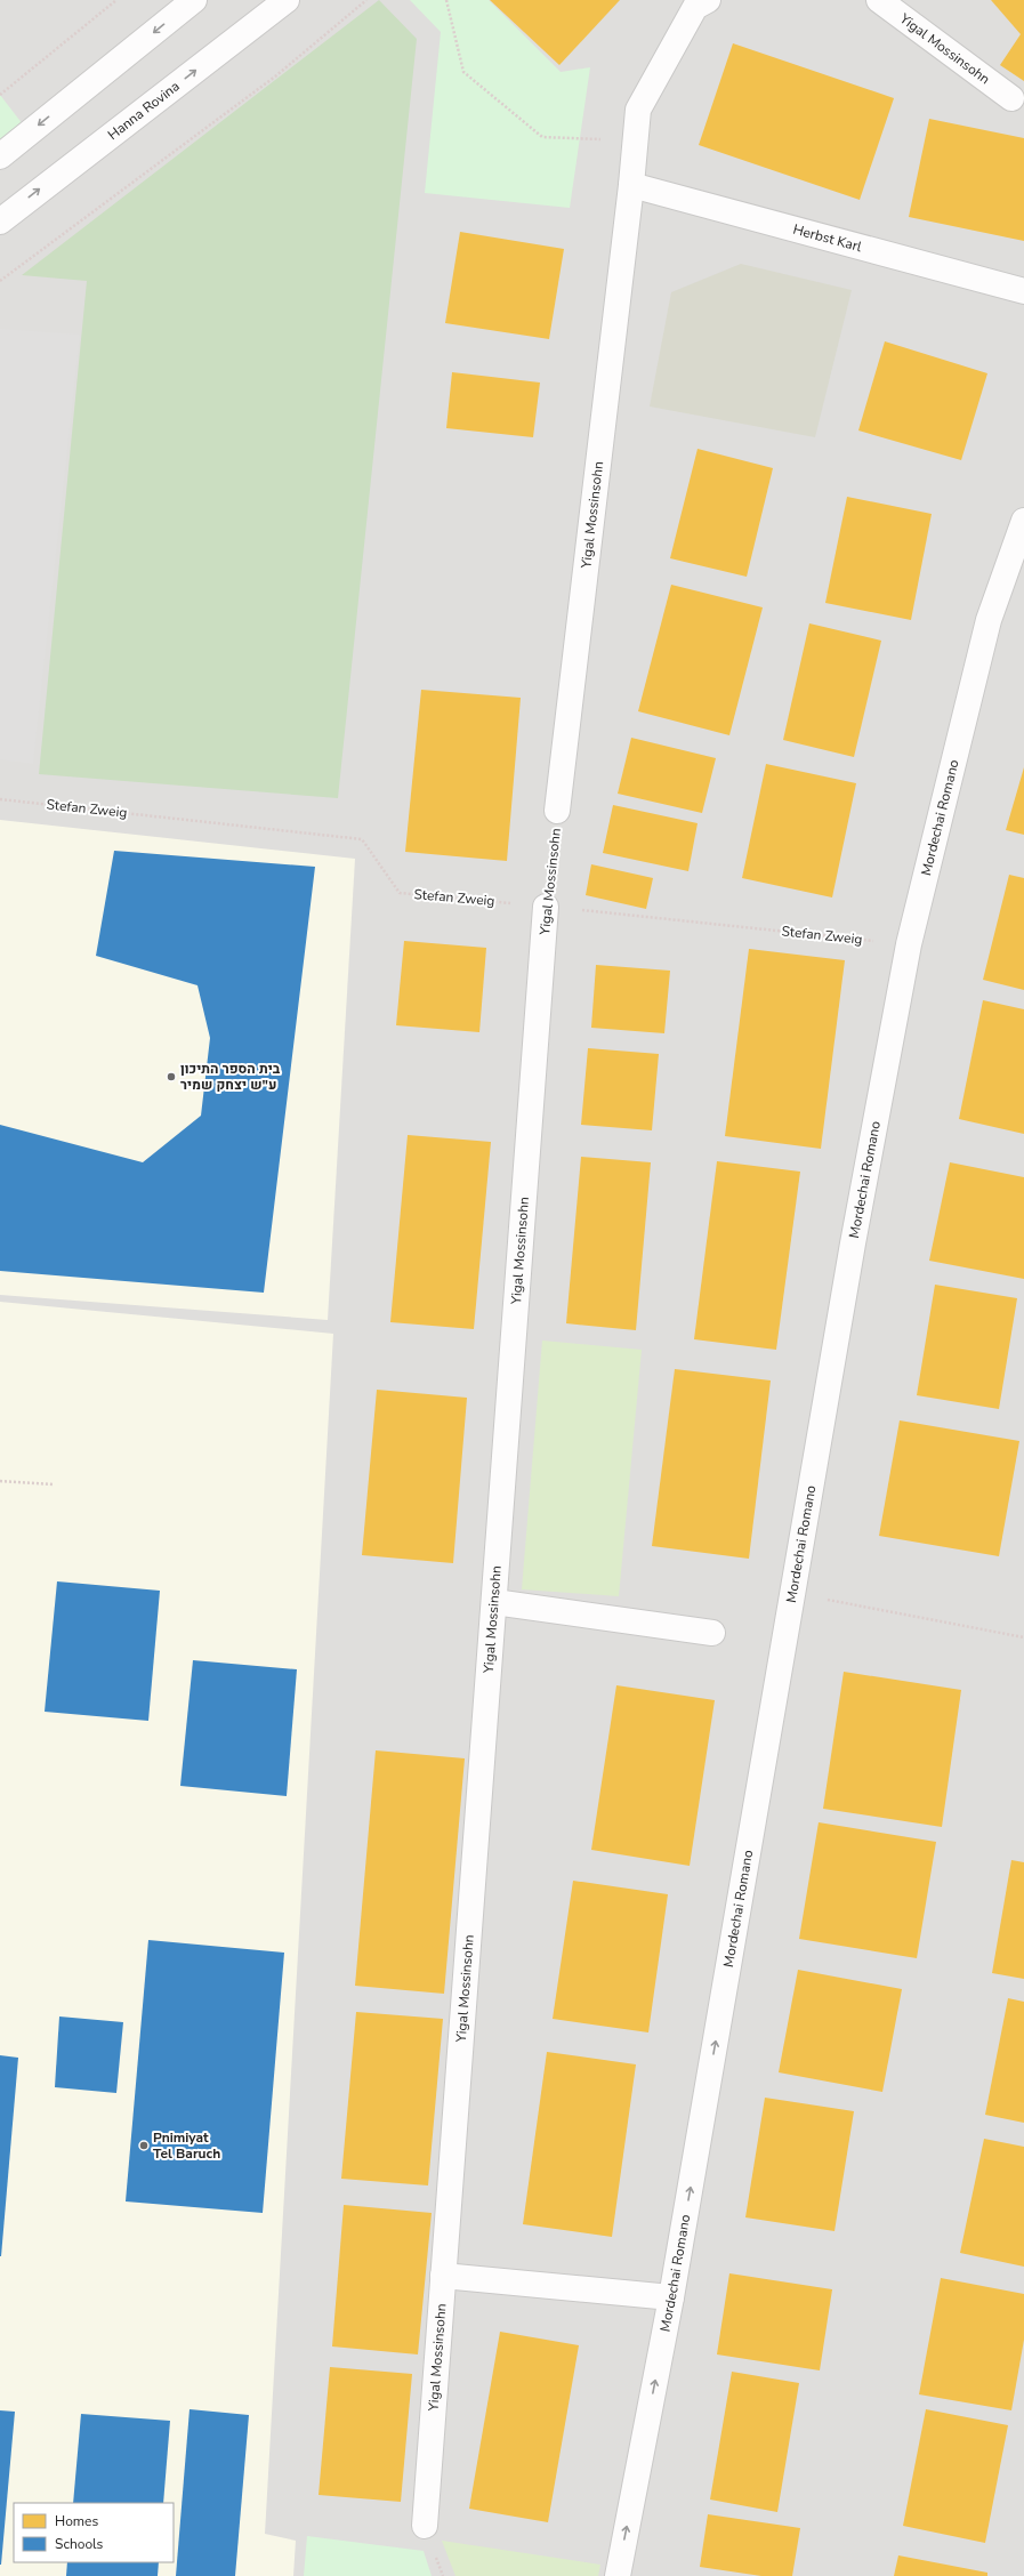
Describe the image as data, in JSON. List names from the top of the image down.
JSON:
{
  "streets": {
    "street": [
      "Yigal Mossinsohn",
      "Hanna Rovina",
      "Herbst Karl",
      "Mordechai Romano"
    ],
    "path": ["Stefan Zweig"]
  },
  "crossings": [
    ["Yigal Mossinsohn", "Herbst Karl"],
    ["Yigal Mossinsohn", "Stefan Zweig"],
    ["Stefan Zweig", "Mordechai Romano"]
  ],
  "one_way": ["Mordechai Romano"],
  "places": ["בית הספר התיכון ע\"ש יצחק שמיר", "Pnimiyat Tel Baruch"],
  "legend": ["Homes", "Schools"]
}
